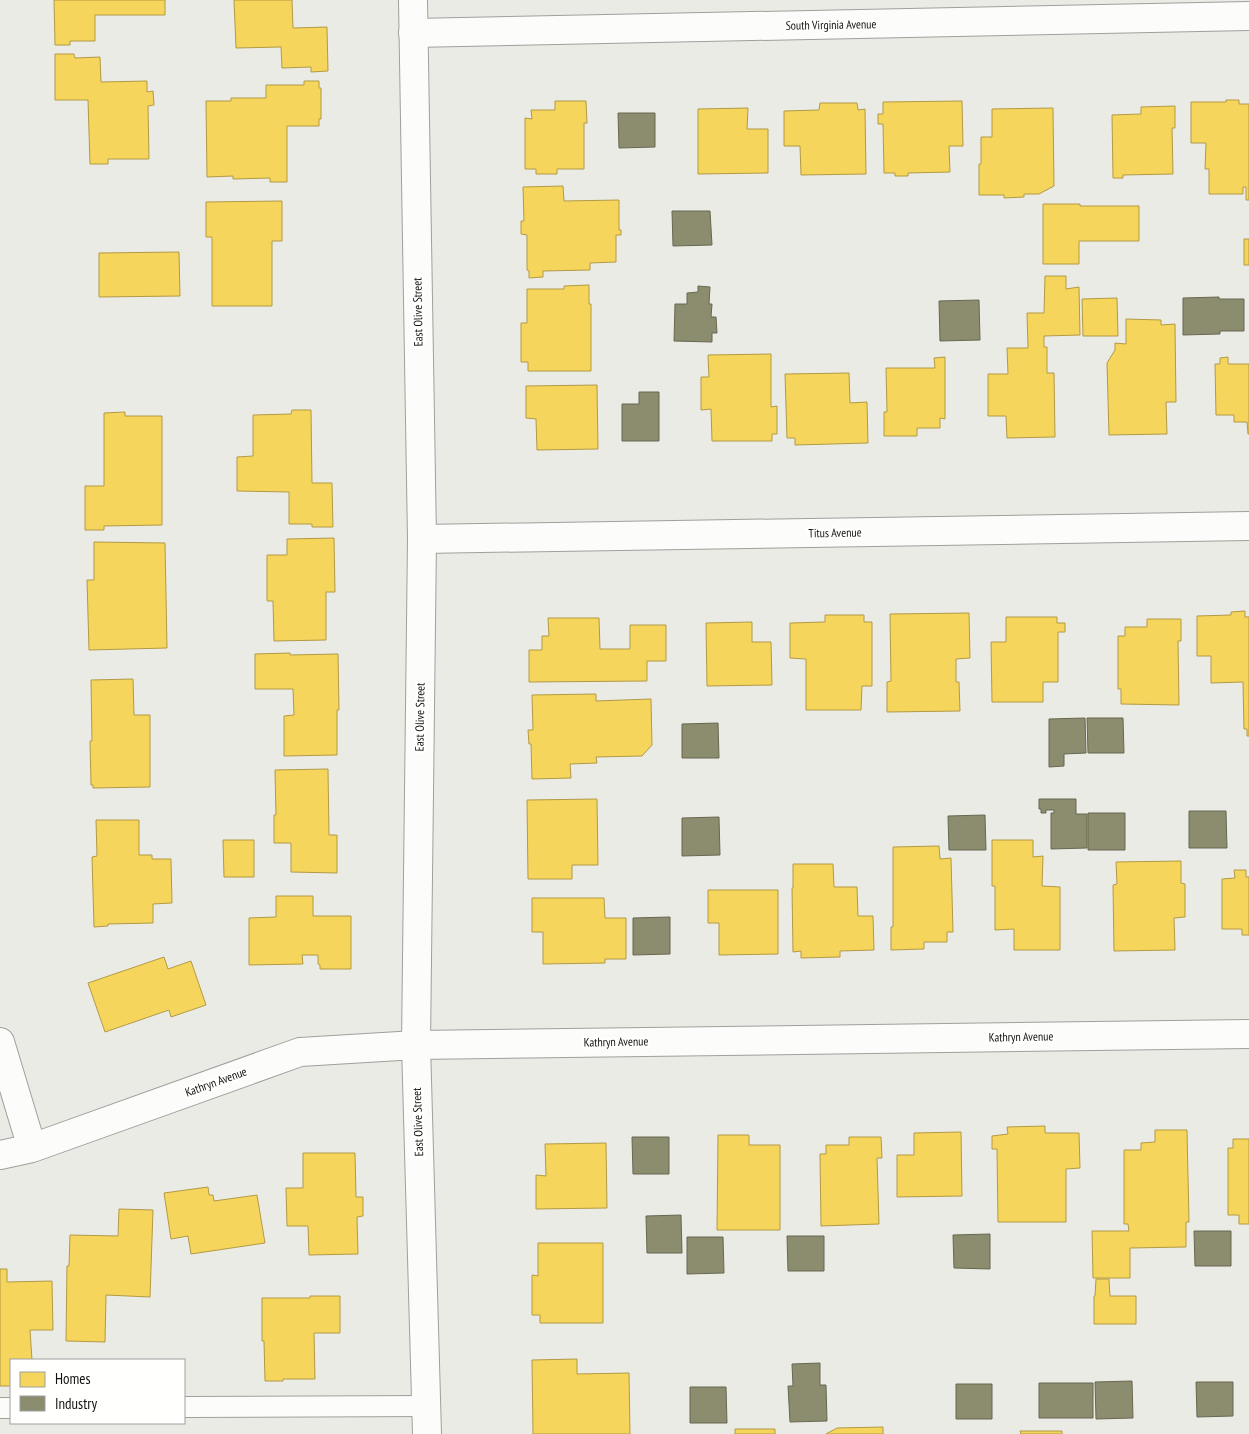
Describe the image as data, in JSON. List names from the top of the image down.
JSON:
{
  "streets": {
    "street": [
      "South Virginia Avenue",
      "East Olive Street",
      "Titus Avenue",
      "Kathryn Avenue"
    ]
  },
  "crossings": [
    ["South Virginia Avenue", "East Olive Street"],
    ["East Olive Street", "Titus Avenue"],
    ["East Olive Street", "Kathryn Avenue"]
  ],
  "legend": ["Homes", "Industry"]
}
